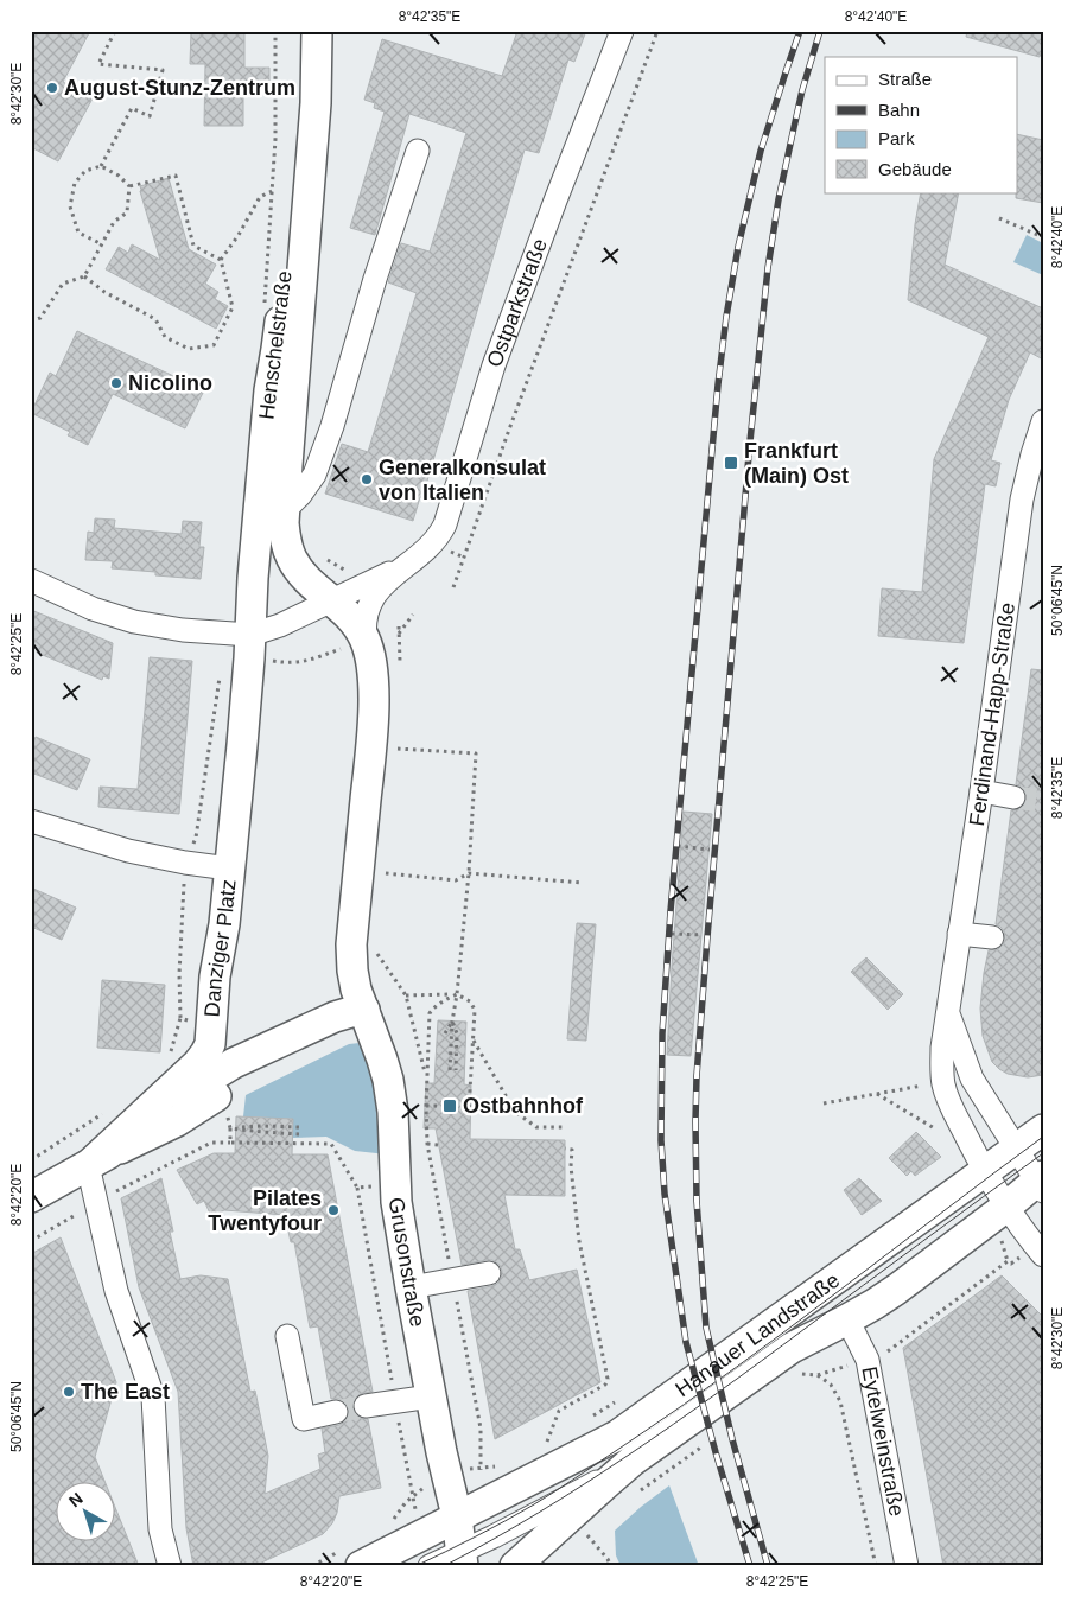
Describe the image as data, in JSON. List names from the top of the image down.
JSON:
{
  "streets": {
    "main road": [
      "Henschelstraße",
      "Danziger Platz",
      "Grusonstraße",
      "Hanauer Landstraße"
    ],
    "street": ["Ostparkstraße", "Ferdinand-Happ-Straße", "Eytelweinstraße"]
  },
  "crossings": [
    ["Ostparkstraße", "Henschelstraße"],
    ["Henschelstraße", "Danziger Platz"],
    ["Ferdinand-Happ-Straße", "Hanauer Landstraße"],
    ["Grusonstraße", "Hanauer Landstraße"],
    ["Hanauer Landstraße", "Eytelweinstraße"]
  ],
  "places": {
    "other": [
      "August-Stunz-Zentrum",
      "Nicolino",
      "Generalkonsulat von Italien",
      "Pilates Twentyfour",
      "The East"
    ],
    "transit": ["Frankfurt (Main) Ost", "Ostbahnhof"]
  },
  "legend": [
    "Straße",
    "Bahn",
    "Park",
    "Gebäude"
  ],
  "north": "top left",
  "coordinates": [
    "8°42'35\"E",
    "8°42'40\"E",
    "8°42'30\"E",
    "50°06'45\"N",
    "8°42'25\"E",
    "8°42'20\"E"
  ]
}
